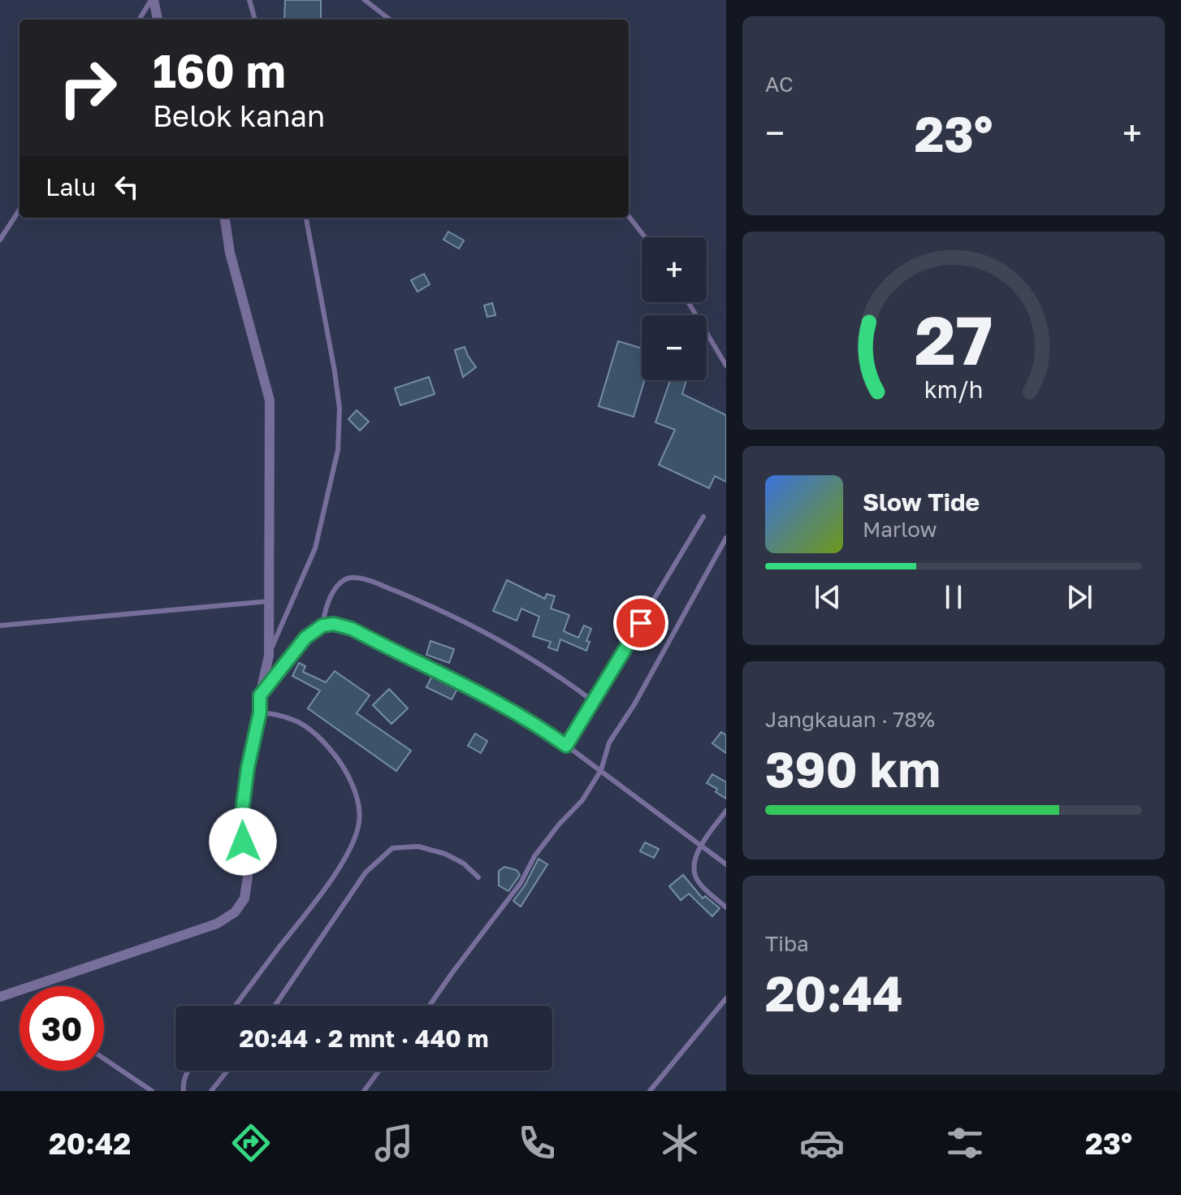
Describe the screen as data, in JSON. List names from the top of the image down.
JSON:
{
  "page": {
    "tile": [
      "AC",
      ["Jangkauan · 78%", "390 km"],
      ["Tiba", "20:44"]
    ],
    "turn": ["160 m", "Belok kanan"],
    "heat": ["−", "23°", "+"],
    "then": "Lalu",
    "map_buttons": ["+", "−"],
    "song": ["Slow Tide", "Marlow"],
    "limit": "30",
    "trip": "20:44 · 2 mnt · 440 m",
    "tabs": ["20:42", "23°"],
    "gauge": ["27", "km/h"]
  }
}
